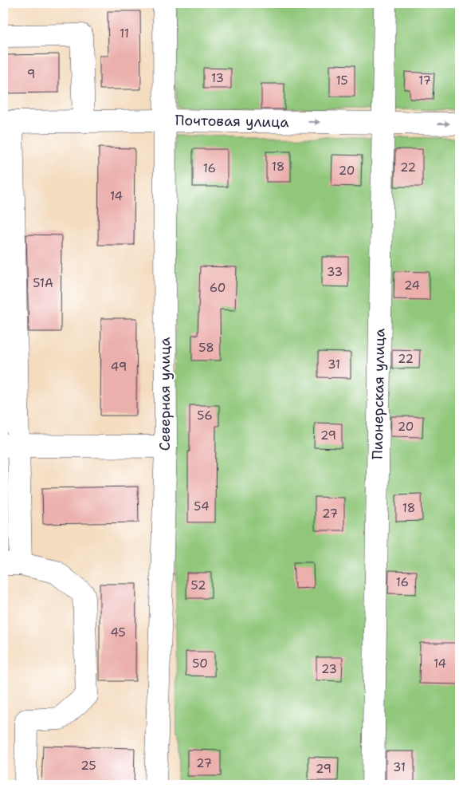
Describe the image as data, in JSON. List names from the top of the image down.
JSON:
{
  "streets": {
    "street": ["Почтовая улица", "Северная улица", "Пионерская улица"]
  },
  "crossings": [
    ["Почтовая улица", "Северная улица"],
    ["Почтовая улица", "Пионерская улица"]
  ],
  "one_way": ["Почтовая улица"],
  "house_numbers": [
    "11",
    "9",
    "13",
    "15",
    "17",
    "18",
    "22",
    "16",
    "20",
    "14",
    "33",
    "51А",
    "24",
    "60",
    "58",
    "22",
    "31",
    "49",
    "56",
    "20",
    "29",
    "54",
    "18",
    "27",
    "16",
    "52",
    "45",
    "50",
    "14",
    "23",
    "27",
    "25",
    "31",
    "29"
  ]
}
